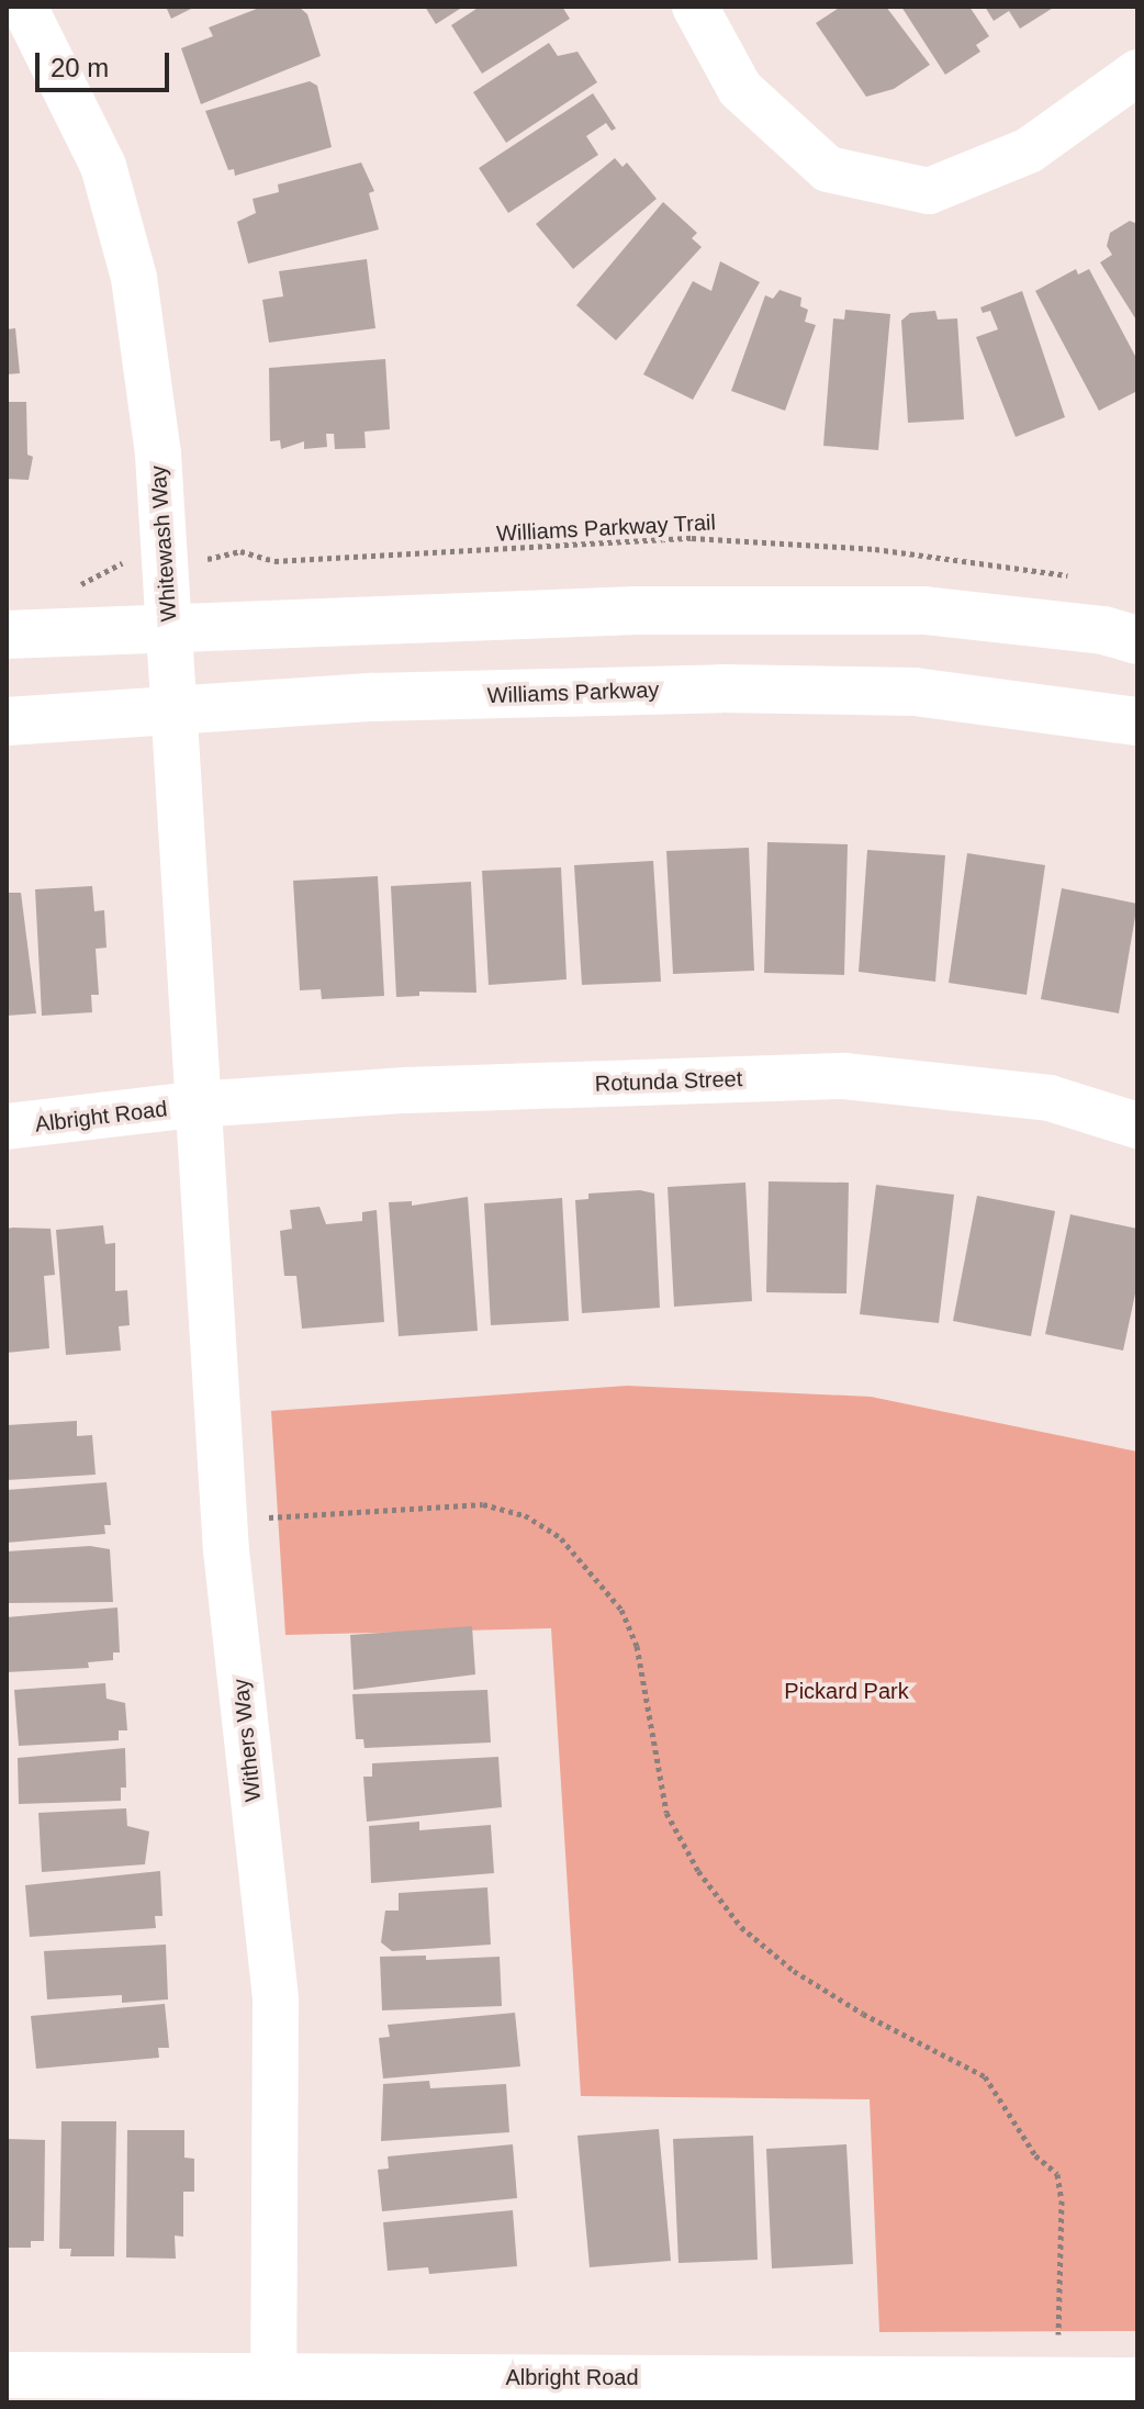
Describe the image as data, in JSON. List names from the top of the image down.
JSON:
{
  "streets": {
    "main road": ["Williams Parkway"],
    "street": [
      "Whitewash Way",
      "Rotunda Street",
      "Albright Road",
      "Withers Way"
    ],
    "path": ["Williams Parkway Trail"]
  },
  "crossings": [
    ["Whitewash Way", "Williams Parkway"],
    ["Whitewash Way", "Rotunda Street"],
    ["Whitewash Way", "Albright Road"],
    ["Whitewash Way", "Withers Way"],
    ["Rotunda Street", "Albright Road"],
    ["Rotunda Street", "Withers Way"],
    ["Albright Road", "Withers Way"]
  ],
  "parks": ["Pickard Park"],
  "scale_bar": "20 m"
}
